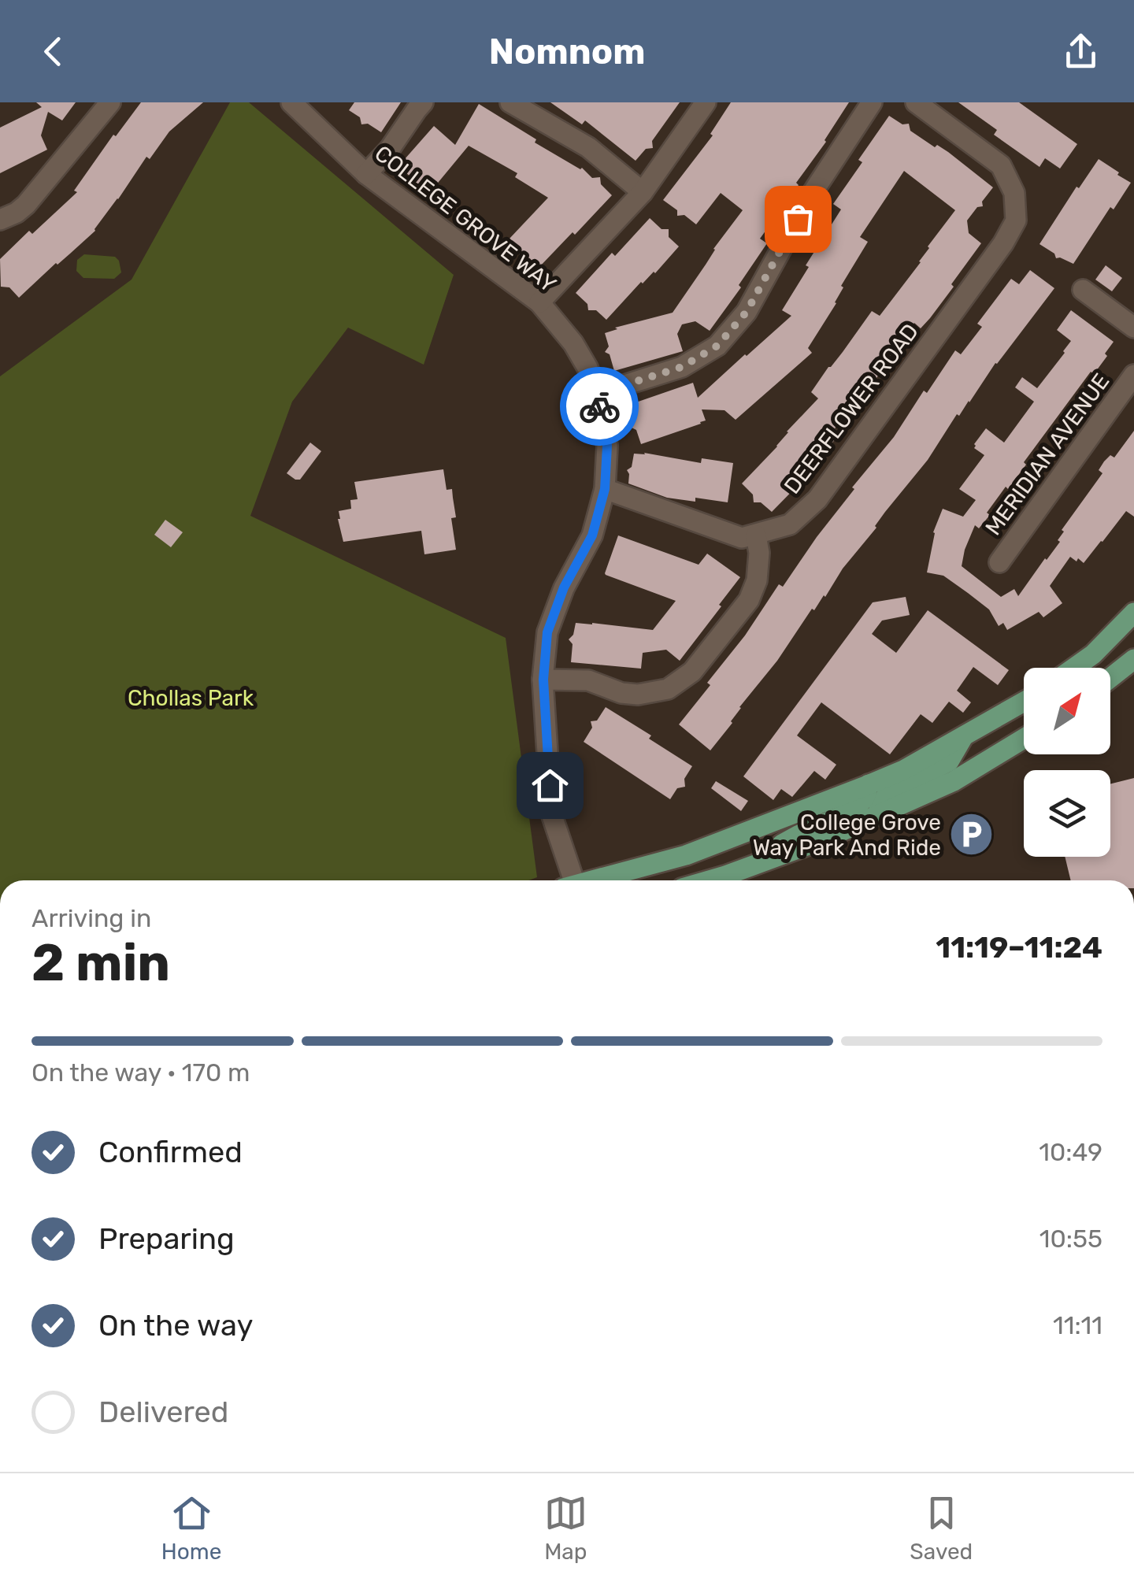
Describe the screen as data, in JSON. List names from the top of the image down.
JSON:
{
  "streets": {
    "street": ["COLLEGE GROVE WAY", "DEERFLOWER ROAD", "MERIDIAN AVENUE"]
  },
  "parks": ["Chollas Park"],
  "places": {
    "parking": ["College Grove Way Park And Ride"]
  },
  "north": "top right",
  "page": {
    "header": "Nomnom",
    "heading": ["2 min", "Arriving in", "11:19–11:24"],
    "bar": "On the way · 170 m",
    "list": [
      ["Confirmed", "10:49"],
      ["Preparing", "10:55"],
      ["On the way", "11:11"],
      "Delivered"
    ],
    "tabs": ["Home", "Map", "Saved"]
  }
}
